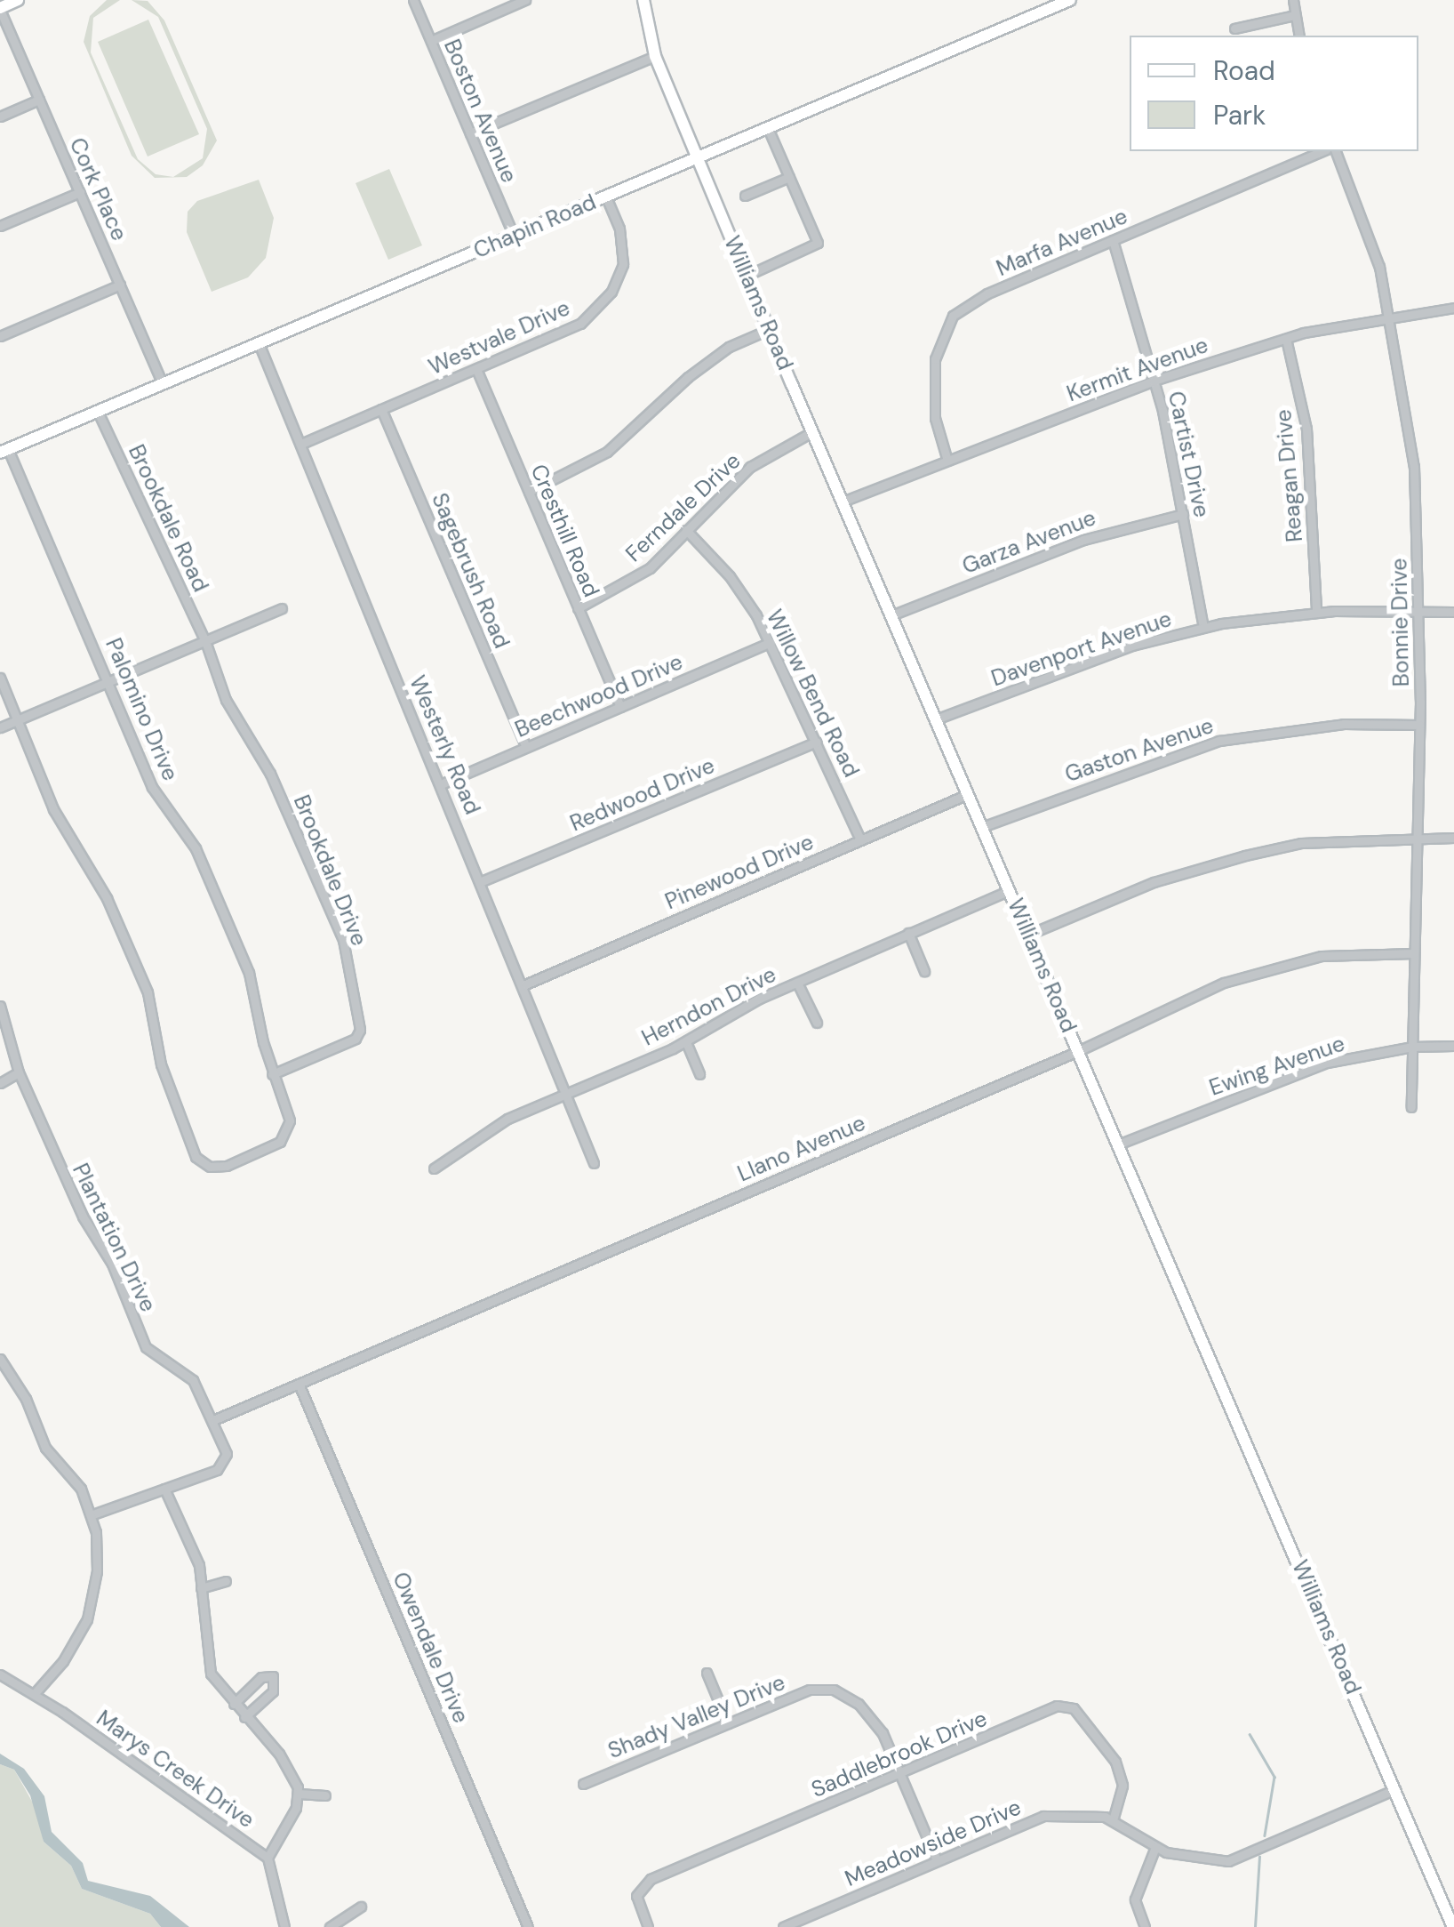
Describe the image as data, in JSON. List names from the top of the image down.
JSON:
{
  "streets": {
    "street": [
      "Boston Avenue",
      "Cork Place",
      "Chapin Road",
      "Marfa Avenue",
      "Williams Road",
      "Westvale Drive",
      "Kermit Avenue",
      "Cartist Drive",
      "Reagan Drive",
      "Ferndale Drive",
      "Brookdale Road",
      "Cresthill Road",
      "Garza Avenue",
      "Sagebrush Road",
      "Bonnie Drive",
      "Davenport Avenue",
      "Willow Bend Road",
      "Beechwood Drive",
      "Palomino Drive",
      "Westerly Road",
      "Gaston Avenue",
      "Redwood Drive",
      "Brookdale Drive",
      "Pinewood Drive",
      "Herndon Drive",
      "Ewing Avenue",
      "Llano Avenue",
      "Plantation Drive",
      "Owendale Drive",
      "Shady Valley Drive",
      "Saddlebrook Drive",
      "Marys Creek Drive",
      "Meadowside Drive"
    ]
  },
  "crossings": [
    ["Boston Avenue", "Chapin Road"],
    ["Cork Place", "Chapin Road"],
    ["Chapin Road", "Williams Road"],
    ["Chapin Road", "Westvale Drive"],
    ["Chapin Road", "Brookdale Road"],
    ["Chapin Road", "Palomino Drive"],
    ["Chapin Road", "Westerly Road"],
    ["Marfa Avenue", "Kermit Avenue"],
    ["Marfa Avenue", "Cartist Drive"],
    ["Williams Road", "Kermit Avenue"],
    ["Williams Road", "Ferndale Drive"],
    ["Williams Road", "Garza Avenue"],
    ["Williams Road", "Davenport Avenue"],
    ["Williams Road", "Gaston Avenue"],
    ["Williams Road", "Pinewood Drive"],
    ["Williams Road", "Herndon Drive"],
    ["Williams Road", "Ewing Avenue"],
    ["Williams Road", "Llano Avenue"],
    ["Williams Road", "Meadowside Drive"],
    ["Westvale Drive", "Cresthill Road"],
    ["Westvale Drive", "Sagebrush Road"],
    ["Westvale Drive", "Westerly Road"],
    ["Kermit Avenue", "Cartist Drive"],
    ["Kermit Avenue", "Reagan Drive"],
    ["Kermit Avenue", "Bonnie Drive"],
    ["Cartist Drive", "Garza Avenue"],
    ["Cartist Drive", "Davenport Avenue"],
    ["Reagan Drive", "Davenport Avenue"],
    ["Ferndale Drive", "Cresthill Road"],
    ["Ferndale Drive", "Willow Bend Road"],
    ["Brookdale Road", "Brookdale Drive"],
    ["Cresthill Road", "Beechwood Drive"],
    ["Sagebrush Road", "Beechwood Drive"],
    ["Bonnie Drive", "Davenport Avenue"],
    ["Bonnie Drive", "Gaston Avenue"],
    ["Bonnie Drive", "Ewing Avenue"],
    ["Bonnie Drive", "Llano Avenue"],
    ["Willow Bend Road", "Beechwood Drive"],
    ["Willow Bend Road", "Redwood Drive"],
    ["Willow Bend Road", "Pinewood Drive"],
    ["Beechwood Drive", "Westerly Road"],
    ["Palomino Drive", "Brookdale Drive"],
    ["Westerly Road", "Redwood Drive"],
    ["Westerly Road", "Pinewood Drive"],
    ["Westerly Road", "Herndon Drive"],
    ["Llano Avenue", "Plantation Drive"],
    ["Llano Avenue", "Owendale Drive"],
    ["Shady Valley Drive", "Saddlebrook Drive"],
    ["Shady Valley Drive", "Meadowside Drive"],
    ["Saddlebrook Drive", "Meadowside Drive"]
  ],
  "legend": ["Road", "Park"]
}
